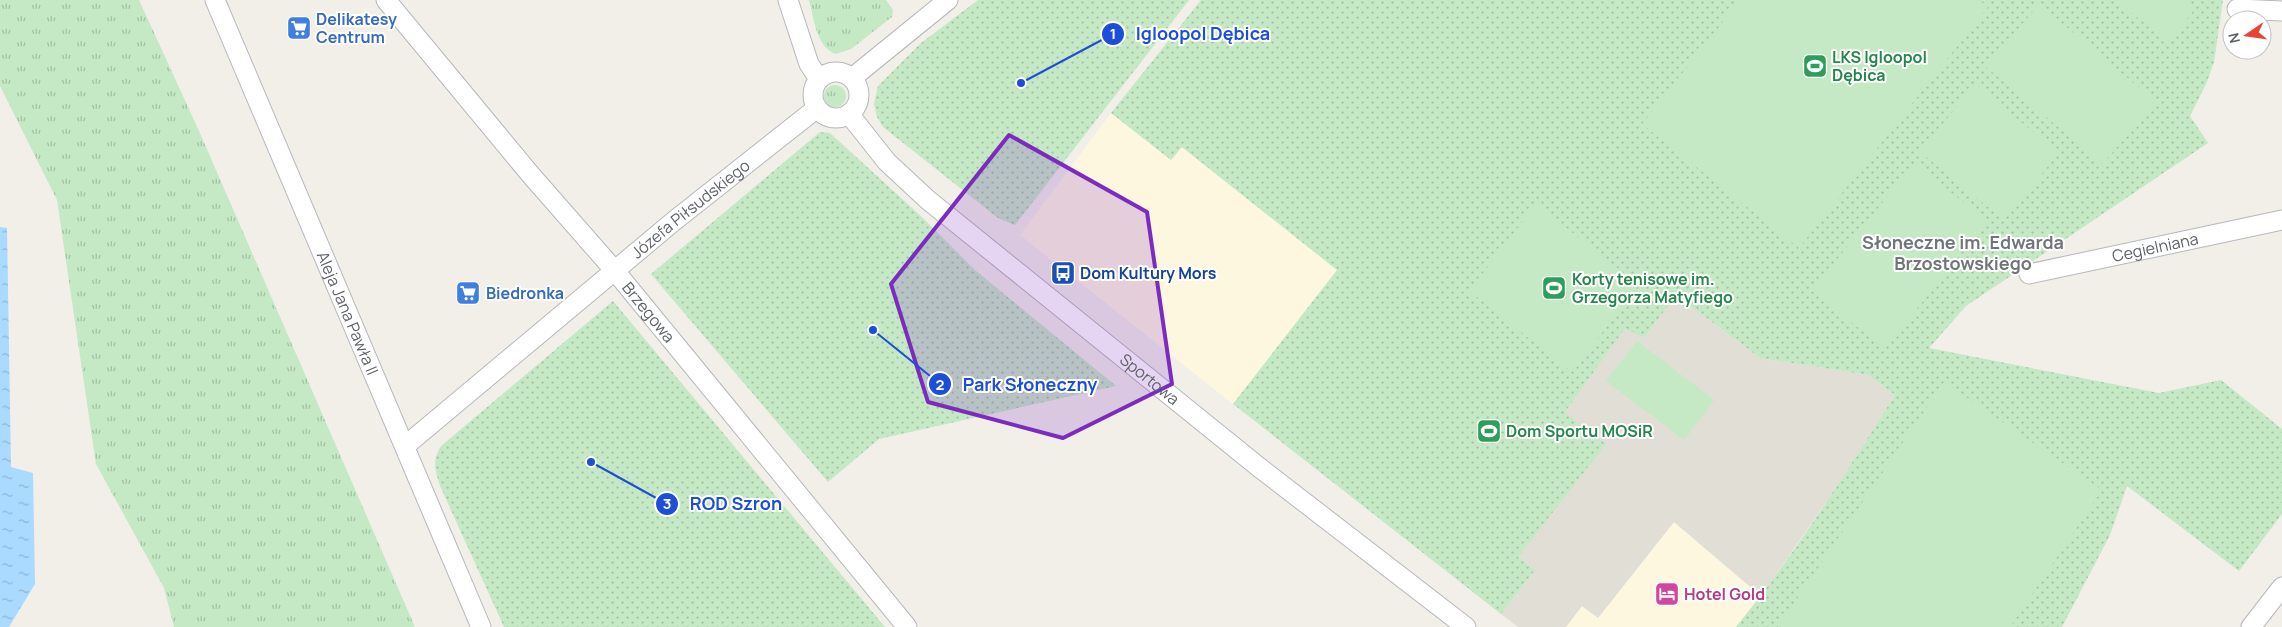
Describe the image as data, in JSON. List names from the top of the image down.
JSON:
{
  "streets": {
    "street": [
      "Józefa Piłsudskiego",
      "Cegielniana",
      "Brzegowa",
      "Aleja Jana Pawła II",
      "Sportowa"
    ]
  },
  "crossings": [
    ["Józefa Piłsudskiego", "Brzegowa"],
    ["Józefa Piłsudskiego", "Aleja Jana Pawła II"],
    ["Józefa Piłsudskiego", "Sportowa"]
  ],
  "districts": ["Słoneczne im. Edwarda Brzostowskiego"],
  "places": {
    "supermarket": ["Delikatesy Centrum", "Biedronka"],
    "sports": ["LKS Igloopol Dębica", "Korty tenisowe im. Grzegorza Matyfiego", "Dom Sportu MOSiR"],
    "other": ["Igloopol Dębica", "Park Słoneczny", "ROD Szron"],
    "bus stop": ["Dom Kultury Mors"],
    "hotel": ["Hotel Gold"]
  },
  "north": "left"
}
